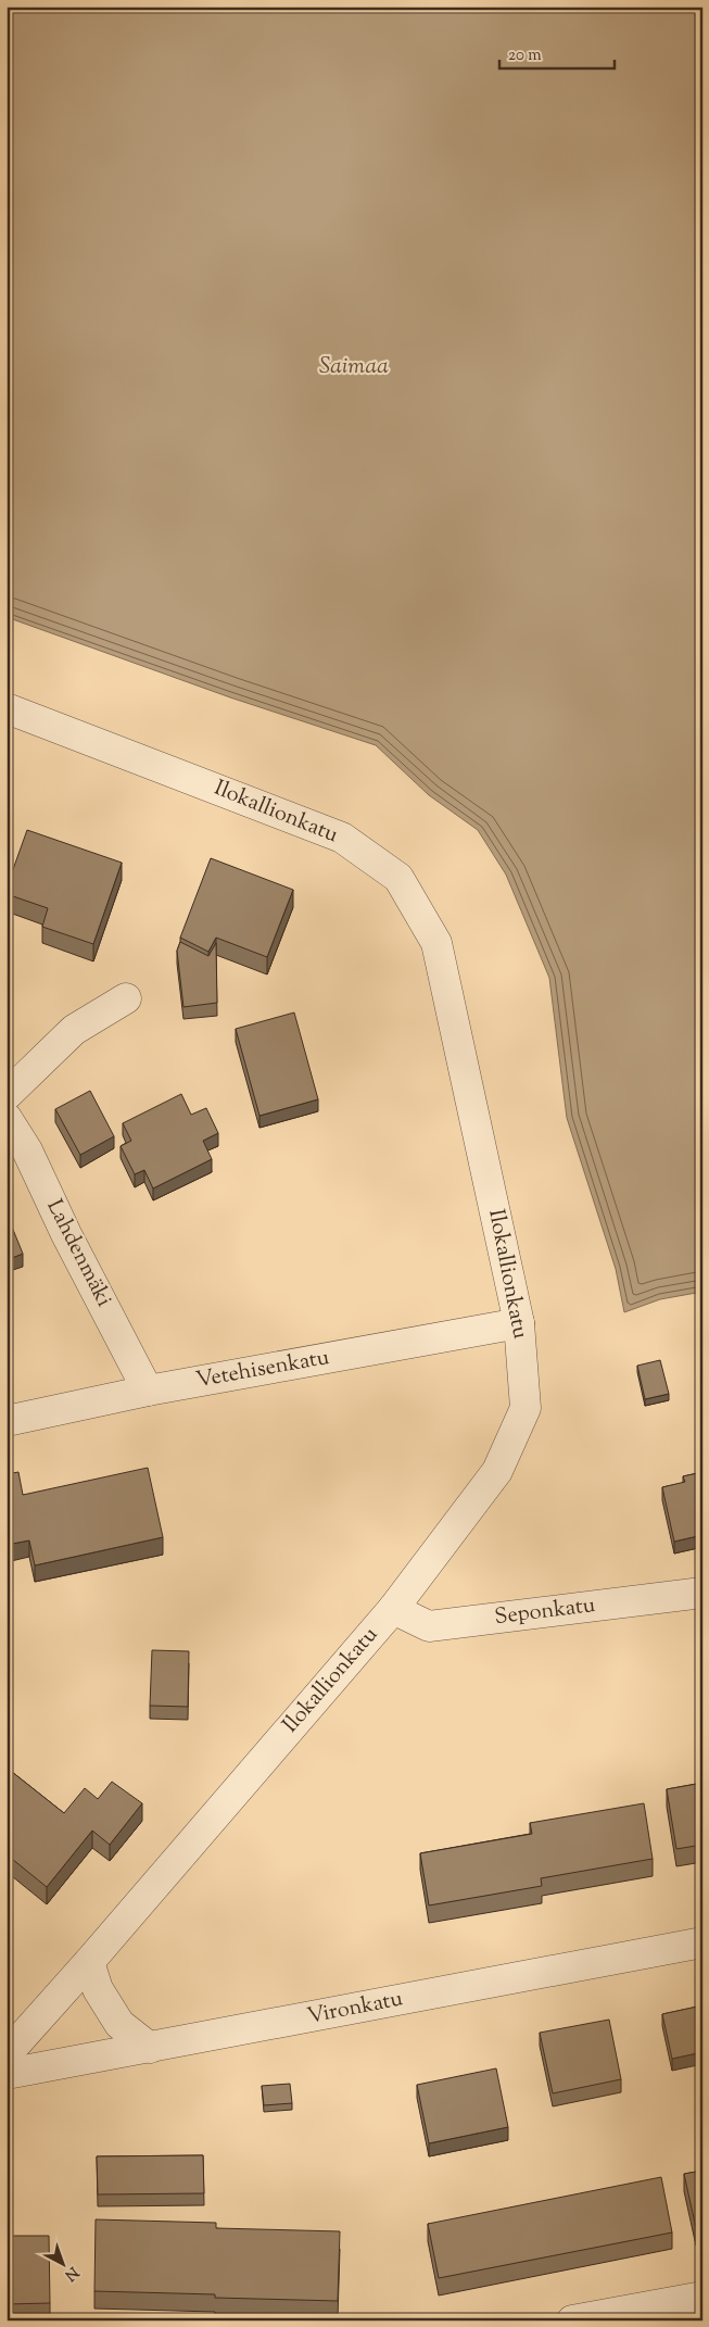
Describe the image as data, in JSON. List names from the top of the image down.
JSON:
{
  "streets": {
    "street": [
      "Ilokallionkatu",
      "Lahdenmäki",
      "Vetehisenkatu",
      "Seponkatu",
      "Vironkatu"
    ]
  },
  "crossings": [
    ["Ilokallionkatu", "Vetehisenkatu"],
    ["Ilokallionkatu", "Seponkatu"],
    ["Lahdenmäki", "Vetehisenkatu"]
  ],
  "water": ["Saimaa"],
  "scale_bar": "20 m",
  "north": "bottom right"
}
